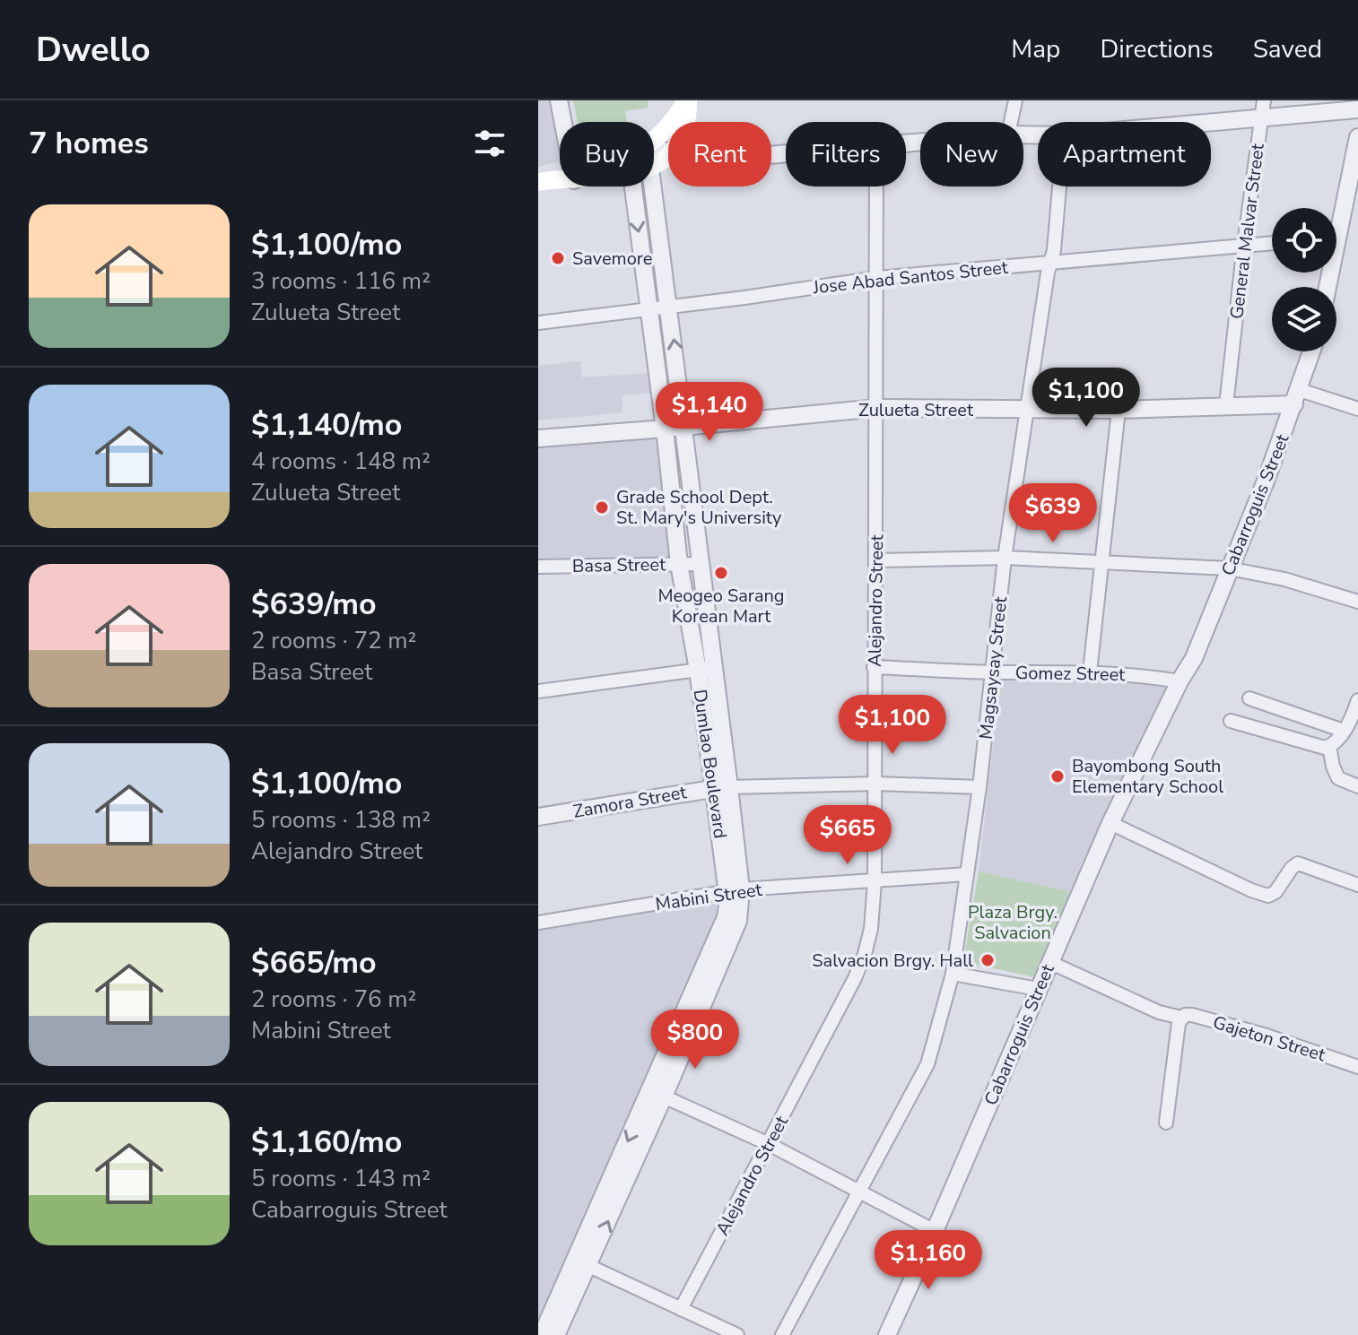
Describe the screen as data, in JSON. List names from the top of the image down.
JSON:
{
  "streets": {
    "street": [
      "General Malvar Street",
      "Jose Abad Santos Street",
      "Zulueta Street",
      "Cabarroguis Street",
      "Basa Street",
      "Alejandro Street",
      "Magsaysay Street",
      "Gomez Street",
      "Dumlao Boulevard",
      "Zamora Street",
      "Mabini Street",
      "Gajeton Street"
    ]
  },
  "crossings": [
    ["General Malvar Street", "Jose Abad Santos Street"],
    ["General Malvar Street", "Zulueta Street"],
    ["Jose Abad Santos Street", "Alejandro Street"],
    ["Jose Abad Santos Street", "Magsaysay Street"],
    ["Jose Abad Santos Street", "Dumlao Boulevard"],
    ["Zulueta Street", "Cabarroguis Street"],
    ["Zulueta Street", "Alejandro Street"],
    ["Zulueta Street", "Magsaysay Street"],
    ["Zulueta Street", "Dumlao Boulevard"],
    ["Cabarroguis Street", "Gomez Street"],
    ["Cabarroguis Street", "Gajeton Street"],
    ["Basa Street", "Dumlao Boulevard"],
    ["Alejandro Street", "Gomez Street"],
    ["Alejandro Street", "Zamora Street"],
    ["Alejandro Street", "Mabini Street"],
    ["Magsaysay Street", "Gomez Street"],
    ["Magsaysay Street", "Zamora Street"],
    ["Magsaysay Street", "Mabini Street"],
    ["Dumlao Boulevard", "Zamora Street"],
    ["Dumlao Boulevard", "Mabini Street"]
  ],
  "parks": ["Plaza Brgy. Salvacion"],
  "places": [
    "Savemore",
    "Grade School Dept. St. Mary's University",
    "Meogeo Sarang Korean Mart",
    "Bayombong South Elementary School",
    "Salvacion Brgy. Hall"
  ],
  "page": {
    "header": "Dwello",
    "nav": ["Map", "Directions", "Saved"],
    "heading": "7 homes",
    "chip": [
      "Buy",
      "Rent",
      "Filters",
      "New",
      "Apartment"
    ],
    "list": [
      {
        "name": "$1,100/mo",
        "note": "3 rooms · 116 m² · Zulueta Street"
      },
      {
        "name": "$1,140/mo",
        "note": "4 rooms · 148 m² · Zulueta Street"
      },
      {
        "name": "$639/mo",
        "note": "2 rooms · 72 m² · Basa Street"
      },
      {
        "name": "$1,100/mo",
        "note": "5 rooms · 138 m² · Alejandro Street"
      },
      {
        "name": "$665/mo",
        "note": "2 rooms · 76 m² · Mabini Street"
      },
      {
        "name": "$1,160/mo",
        "note": "5 rooms · 143 m² · Cabarroguis Street"
      }
    ],
    "price": [
      "$1,100",
      "$1,140",
      "$639",
      "$1,100",
      "$665",
      "$800",
      "$1,160"
    ]
  }
}
